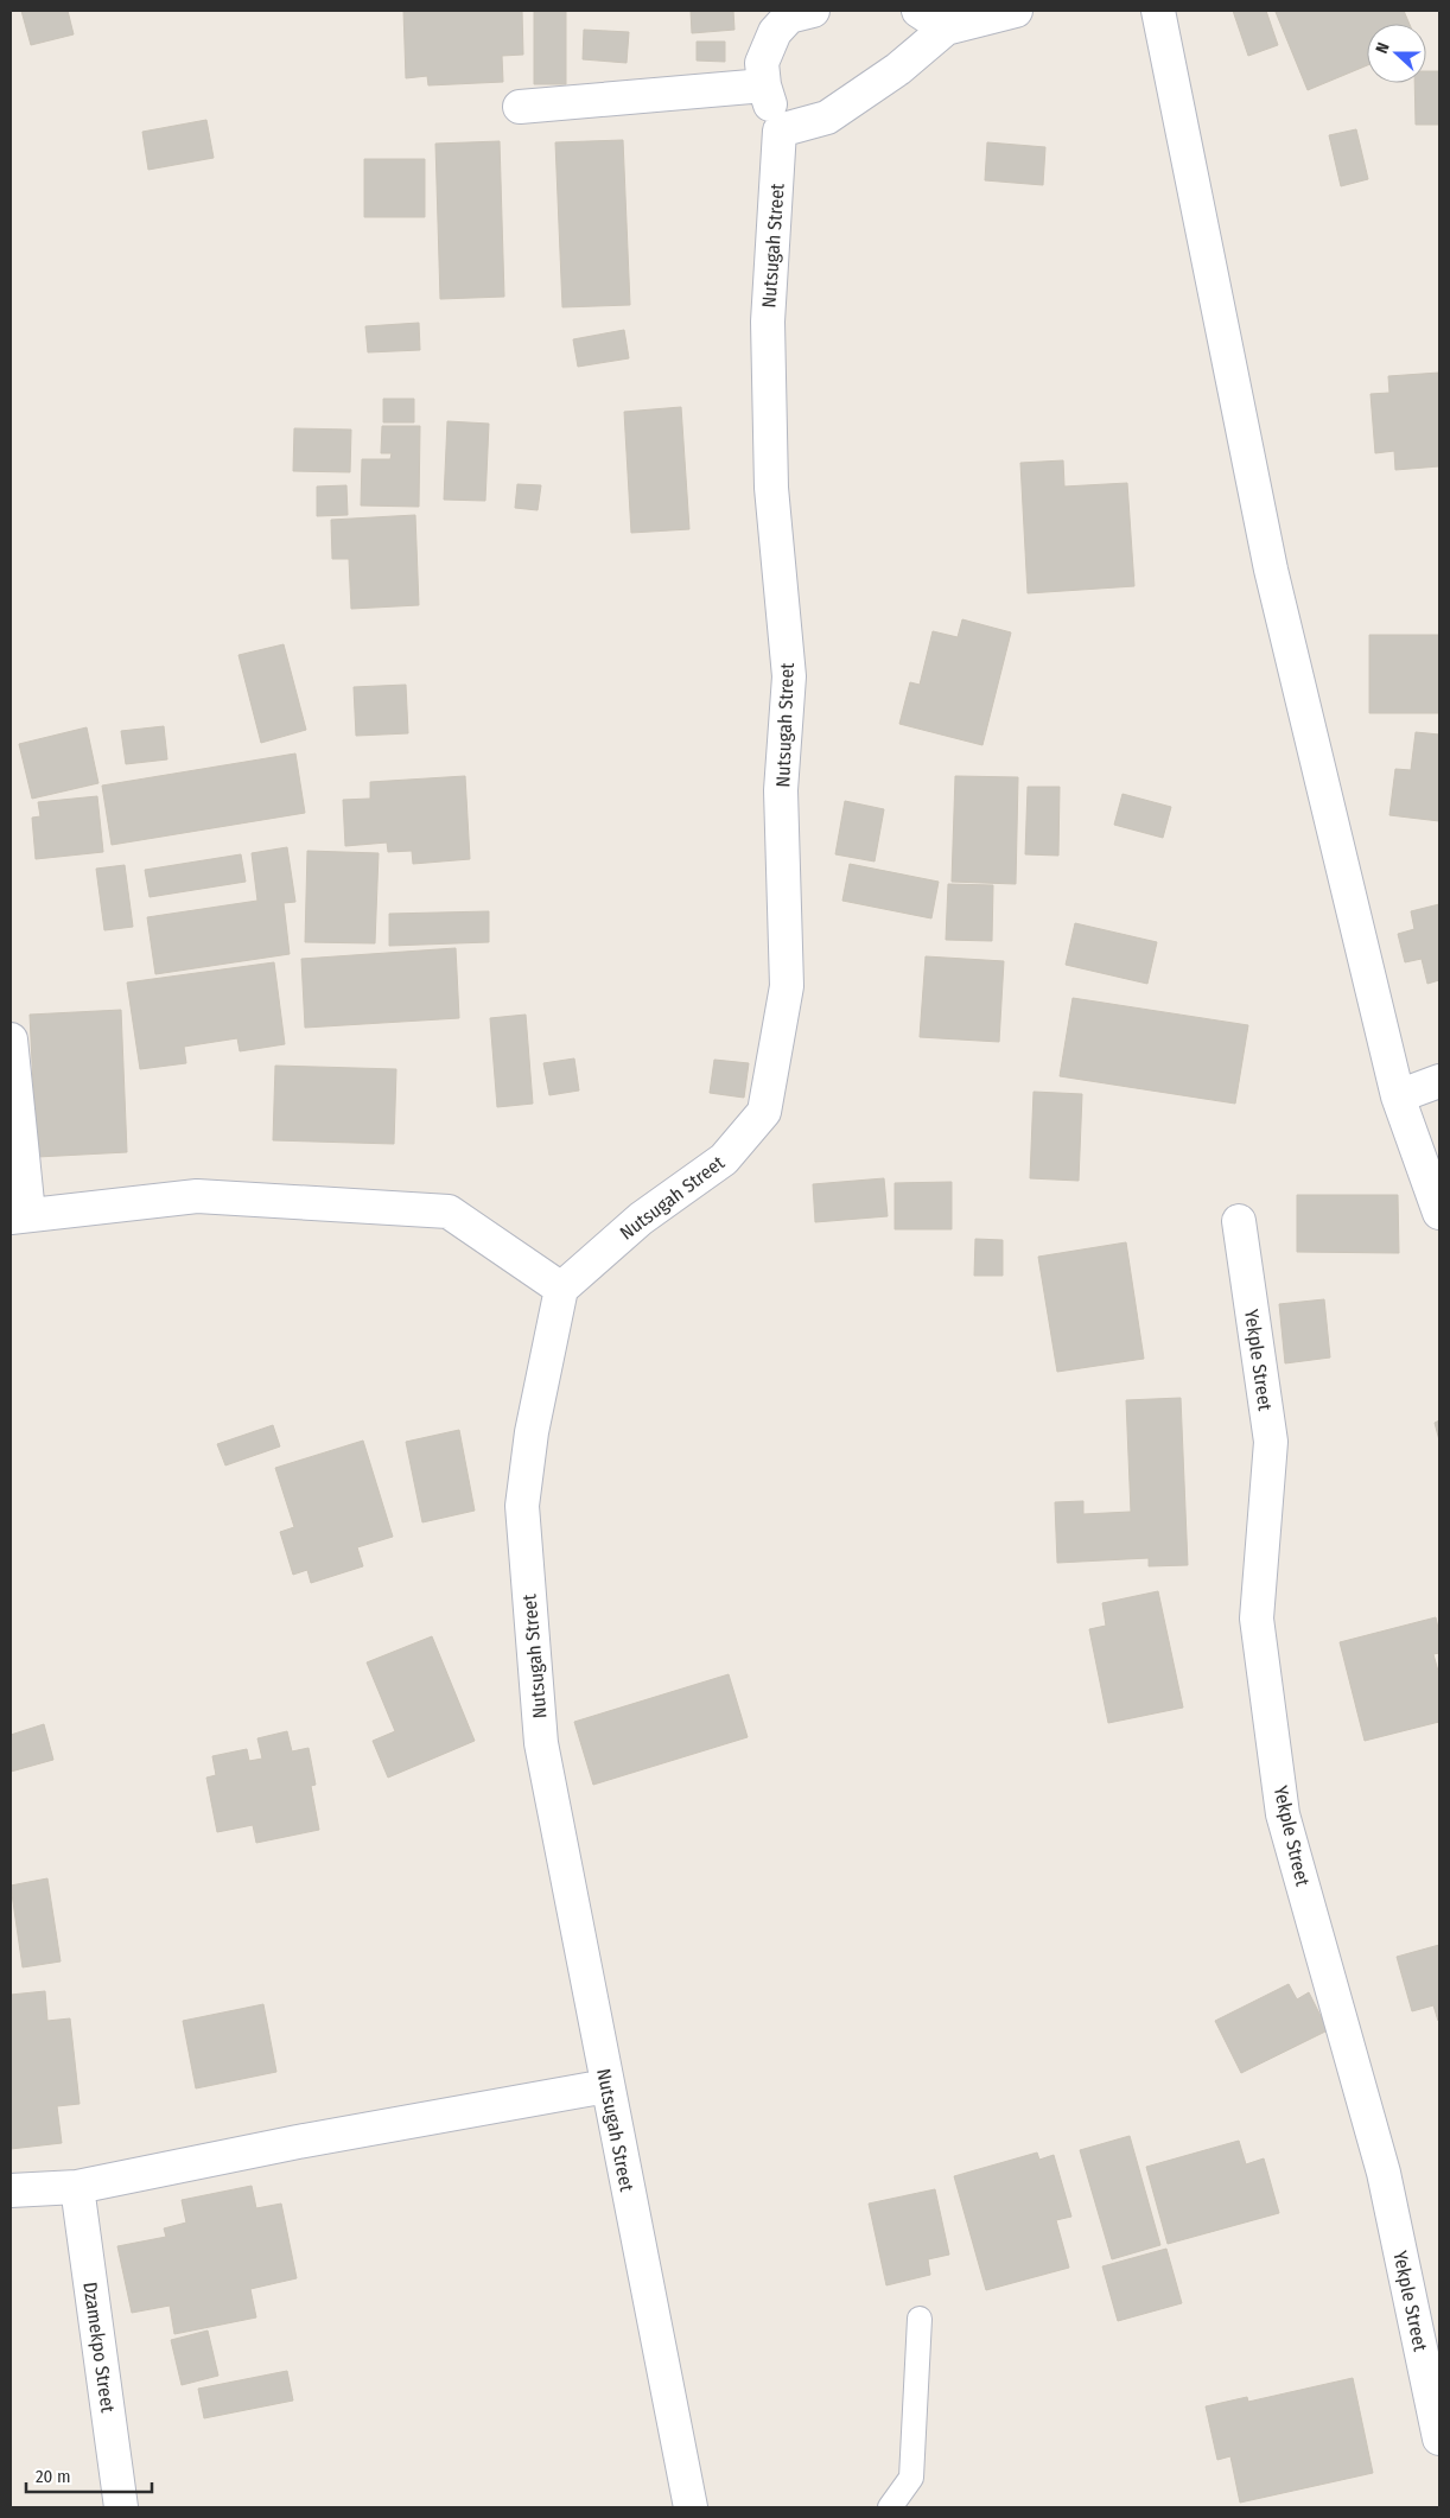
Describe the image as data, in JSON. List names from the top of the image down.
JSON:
{
  "streets": {
    "street": ["Nutsugah Street", "Yekple Street", "Dzamekpo Street"]
  },
  "scale_bar": "20 m",
  "north": "left"
}
